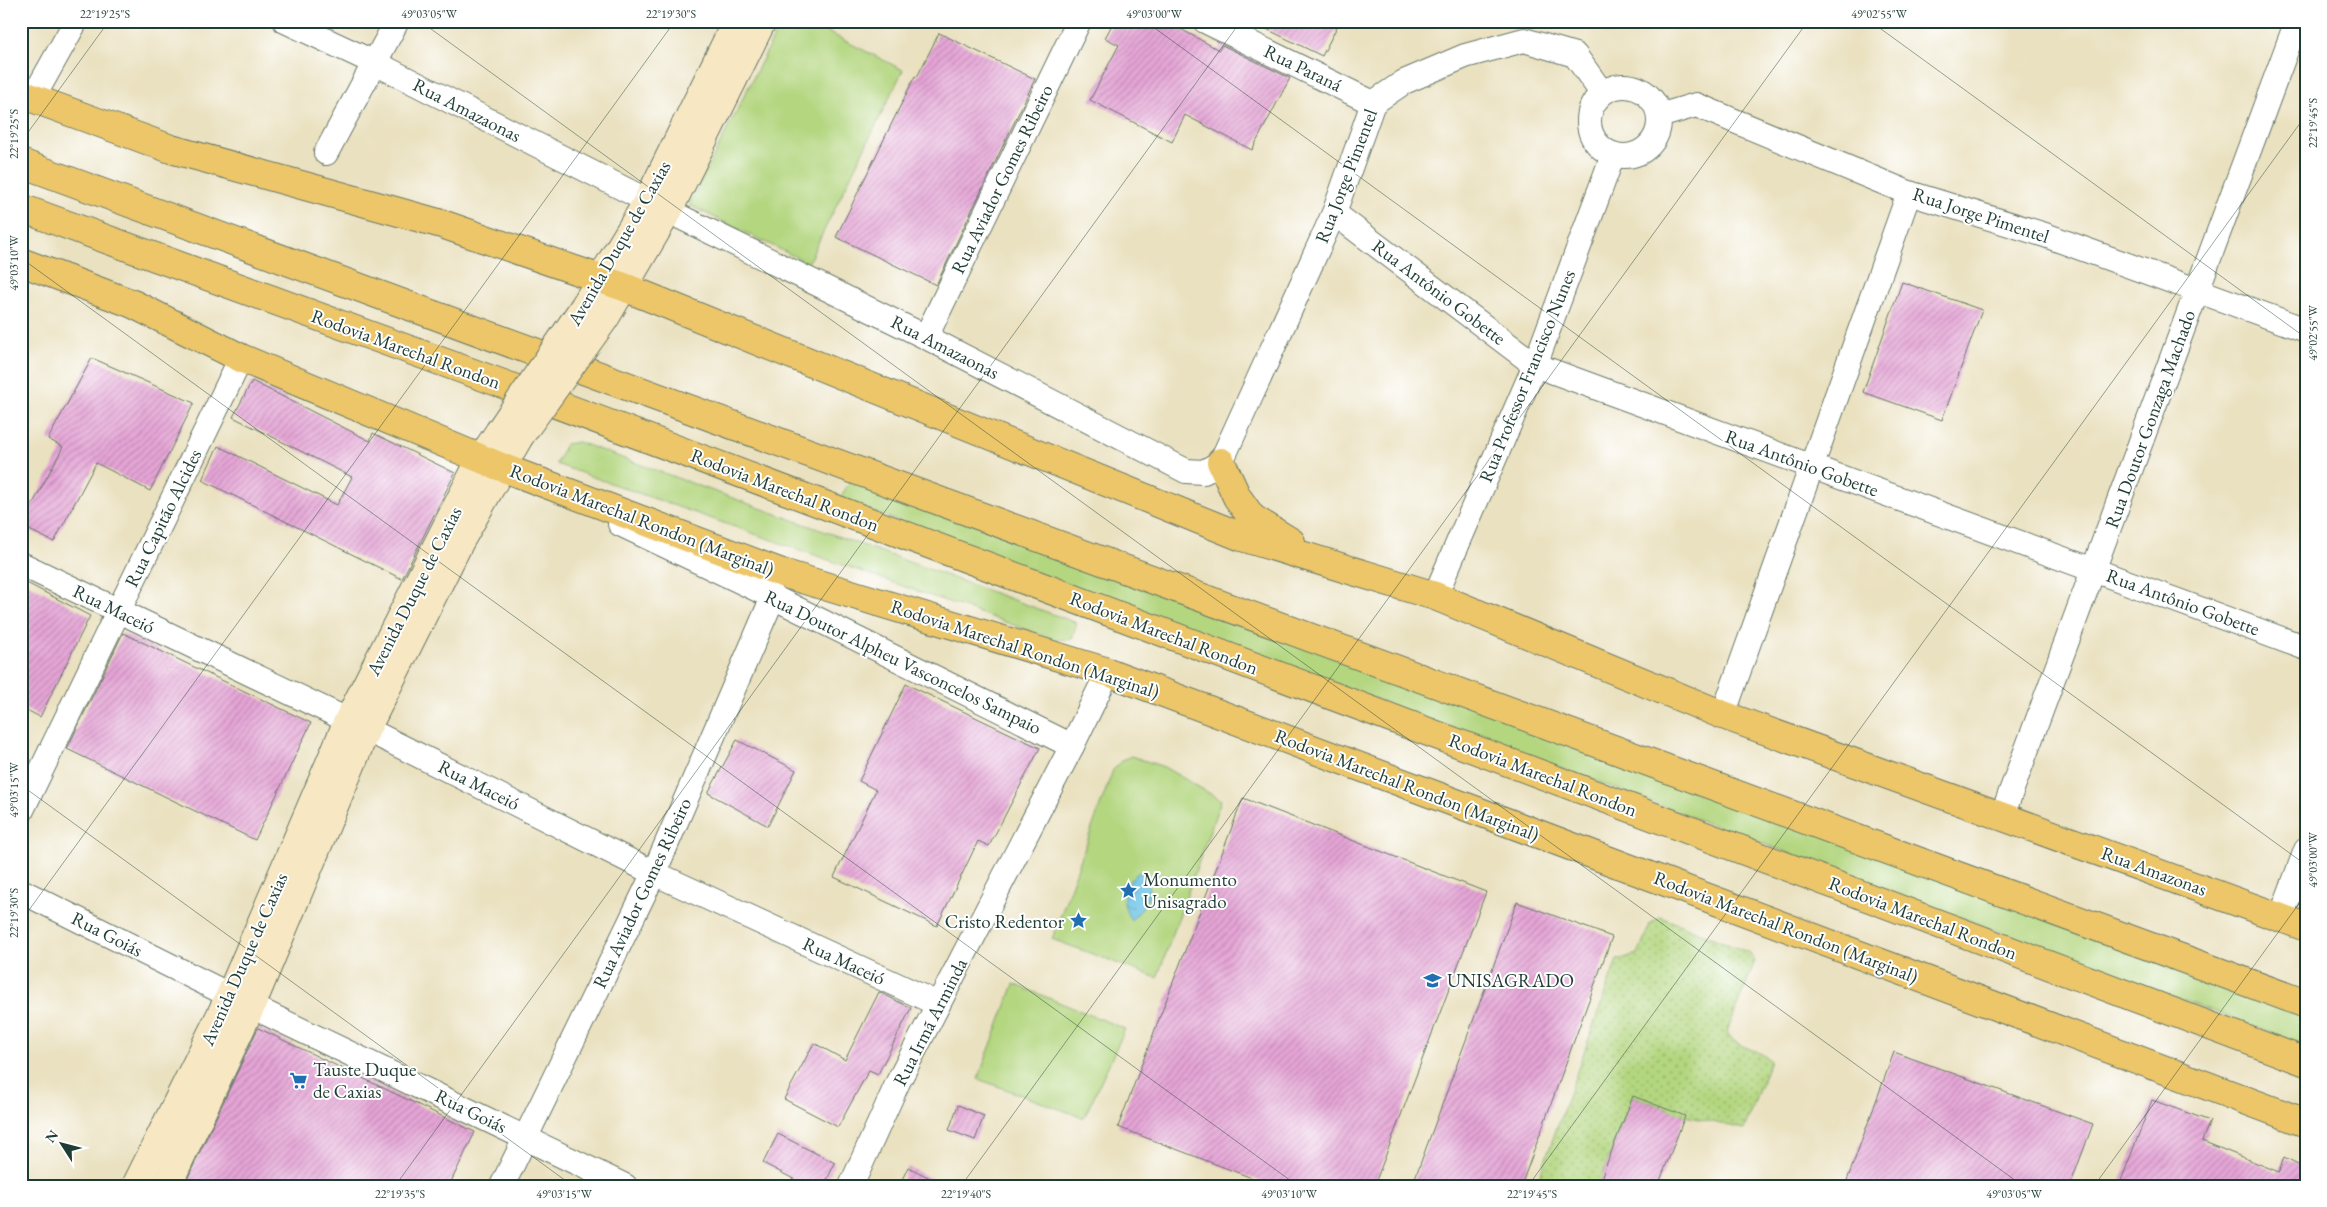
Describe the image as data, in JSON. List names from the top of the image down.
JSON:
{
  "streets": {
    "highway": [
      "Rodovia Marechal Rondon",
      "Rodovia Marechal Rondon (Marginal)",
      "Rua Doutor Alpheu Vasconcelos Sampaio",
      "Rua Amazonas"
    ],
    "main road": ["Avenida Duque de Caxias"],
    "street": [
      "Rua Paraná",
      "Rua Amazaonas",
      "Rua Jorge Pimentel",
      "Rua Aviador Gomes Ribeiro",
      "Rua Antônio Gobette",
      "Rua Professor Francisco Nunes",
      "Rua Doutor Gonzaga Machado",
      "Rua Capitão Alcides",
      "Rua Maceió",
      "Rua Goiás",
      "Rua Irmã Arminda"
    ]
  },
  "crossings": [
    ["Rua Paraná", "Rua Jorge Pimentel"],
    ["Rua Amazaonas", "Rua Jorge Pimentel"],
    ["Rua Amazaonas", "Rua Aviador Gomes Ribeiro"],
    ["Rua Amazaonas", "Avenida Duque de Caxias"],
    ["Rua Jorge Pimentel", "Rua Antônio Gobette"],
    ["Rua Jorge Pimentel", "Rua Professor Francisco Nunes"],
    ["Rua Jorge Pimentel", "Rua Doutor Gonzaga Machado"],
    ["Rua Aviador Gomes Ribeiro", "Rua Maceió"],
    ["Rua Aviador Gomes Ribeiro", "Rua Doutor Alpheu Vasconcelos Sampaio"],
    ["Rua Aviador Gomes Ribeiro", "Rua Goiás"],
    ["Avenida Duque de Caxias", "Rodovia Marechal Rondon (Marginal)"],
    ["Avenida Duque de Caxias", "Rua Maceió"],
    ["Avenida Duque de Caxias", "Rua Doutor Alpheu Vasconcelos Sampaio"],
    ["Avenida Duque de Caxias", "Rua Goiás"],
    ["Rua Antônio Gobette", "Rua Professor Francisco Nunes"],
    ["Rua Antônio Gobette", "Rua Doutor Gonzaga Machado"],
    ["Rua Doutor Gonzaga Machado", "Rua Amazonas"],
    ["Rua Capitão Alcides", "Rua Maceió"],
    ["Rua Capitão Alcides", "Rua Doutor Alpheu Vasconcelos Sampaio"],
    ["Rodovia Marechal Rondon (Marginal)", "Rua Doutor Alpheu Vasconcelos Sampaio"],
    ["Rodovia Marechal Rondon (Marginal)", "Rua Irmã Arminda"],
    ["Rua Maceió", "Rua Irmã Arminda"],
    ["Rua Doutor Alpheu Vasconcelos Sampaio", "Rua Irmã Arminda"]
  ],
  "places": {
    "place": ["Monumento Unisagrado", "Cristo Redentor"],
    "school or university": ["UNISAGRADO"],
    "supermarket": ["Tauste Duque de Caxias"]
  },
  "north": "top left",
  "coordinates": [
    "22°19'25\"S",
    "49°03'05\"W",
    "22°19'30\"S",
    "49°03'00\"W",
    "49°02'55\"W",
    "22°19'45\"S",
    "49°03'10\"W",
    "49°03'15\"W",
    "22°19'35\"S",
    "22°19'40\"S"
  ]
}
